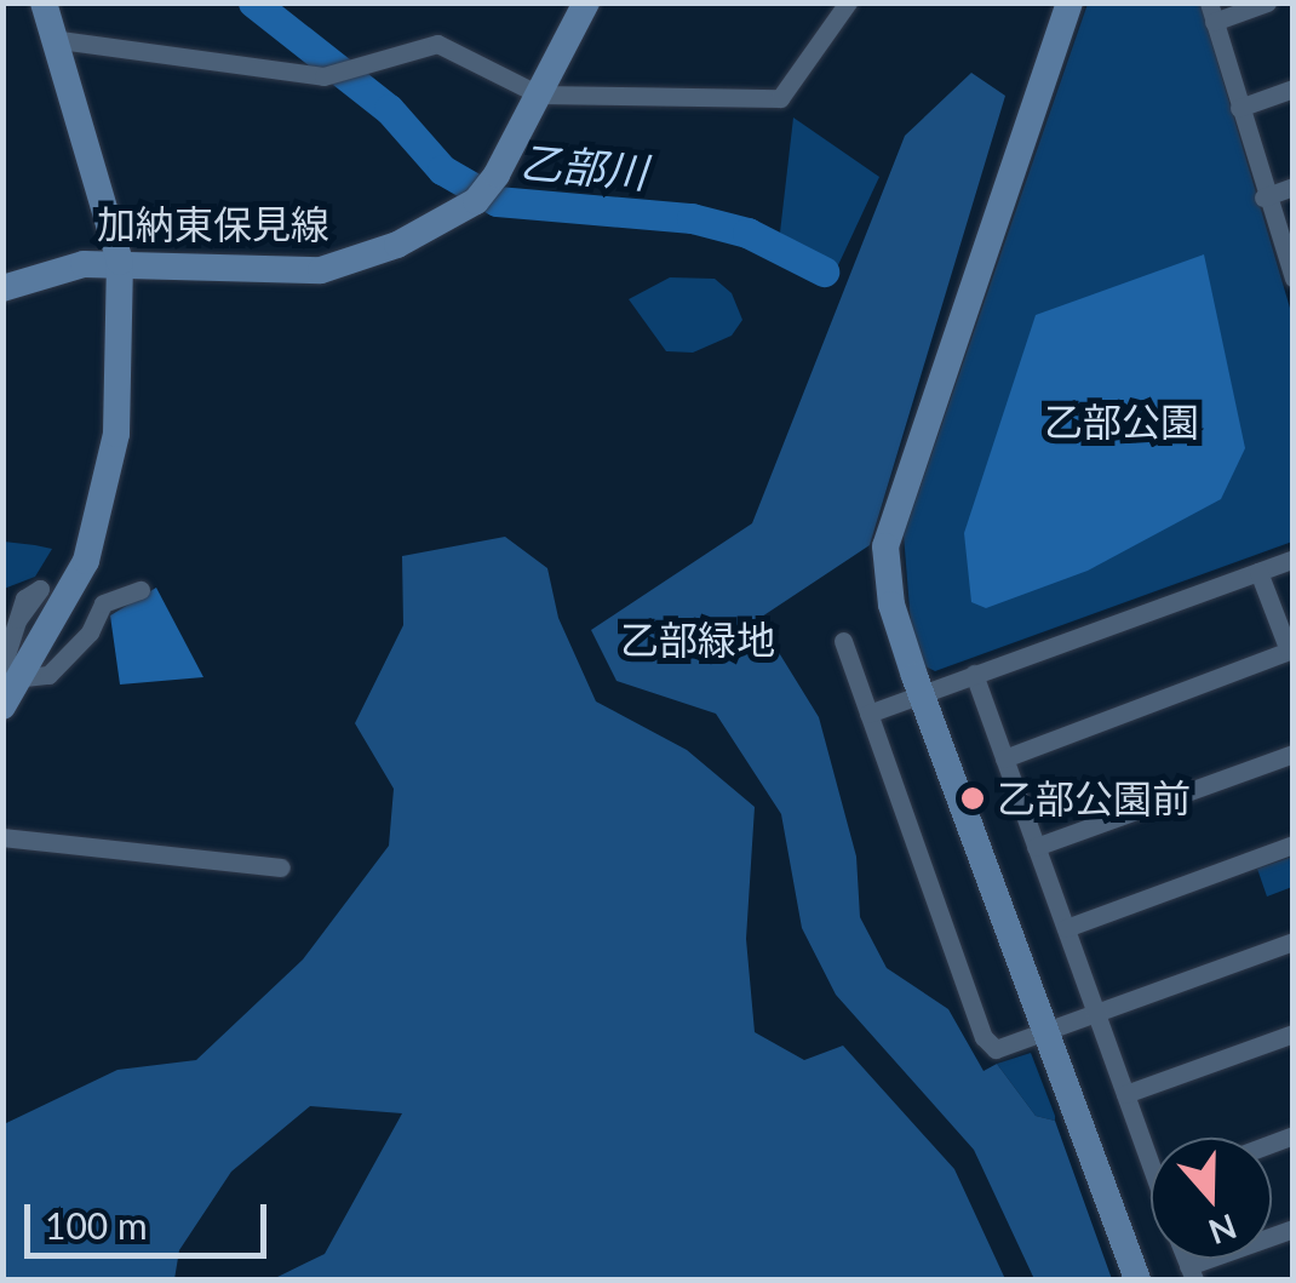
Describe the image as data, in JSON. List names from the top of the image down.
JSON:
{
  "streets": {
    "street": ["加納東保見線"]
  },
  "water": ["乙部川"],
  "parks": ["乙部公園", "乙部緑地"],
  "places": ["乙部公園前"],
  "scale_bar": "100 m",
  "north": "bottom"
}
